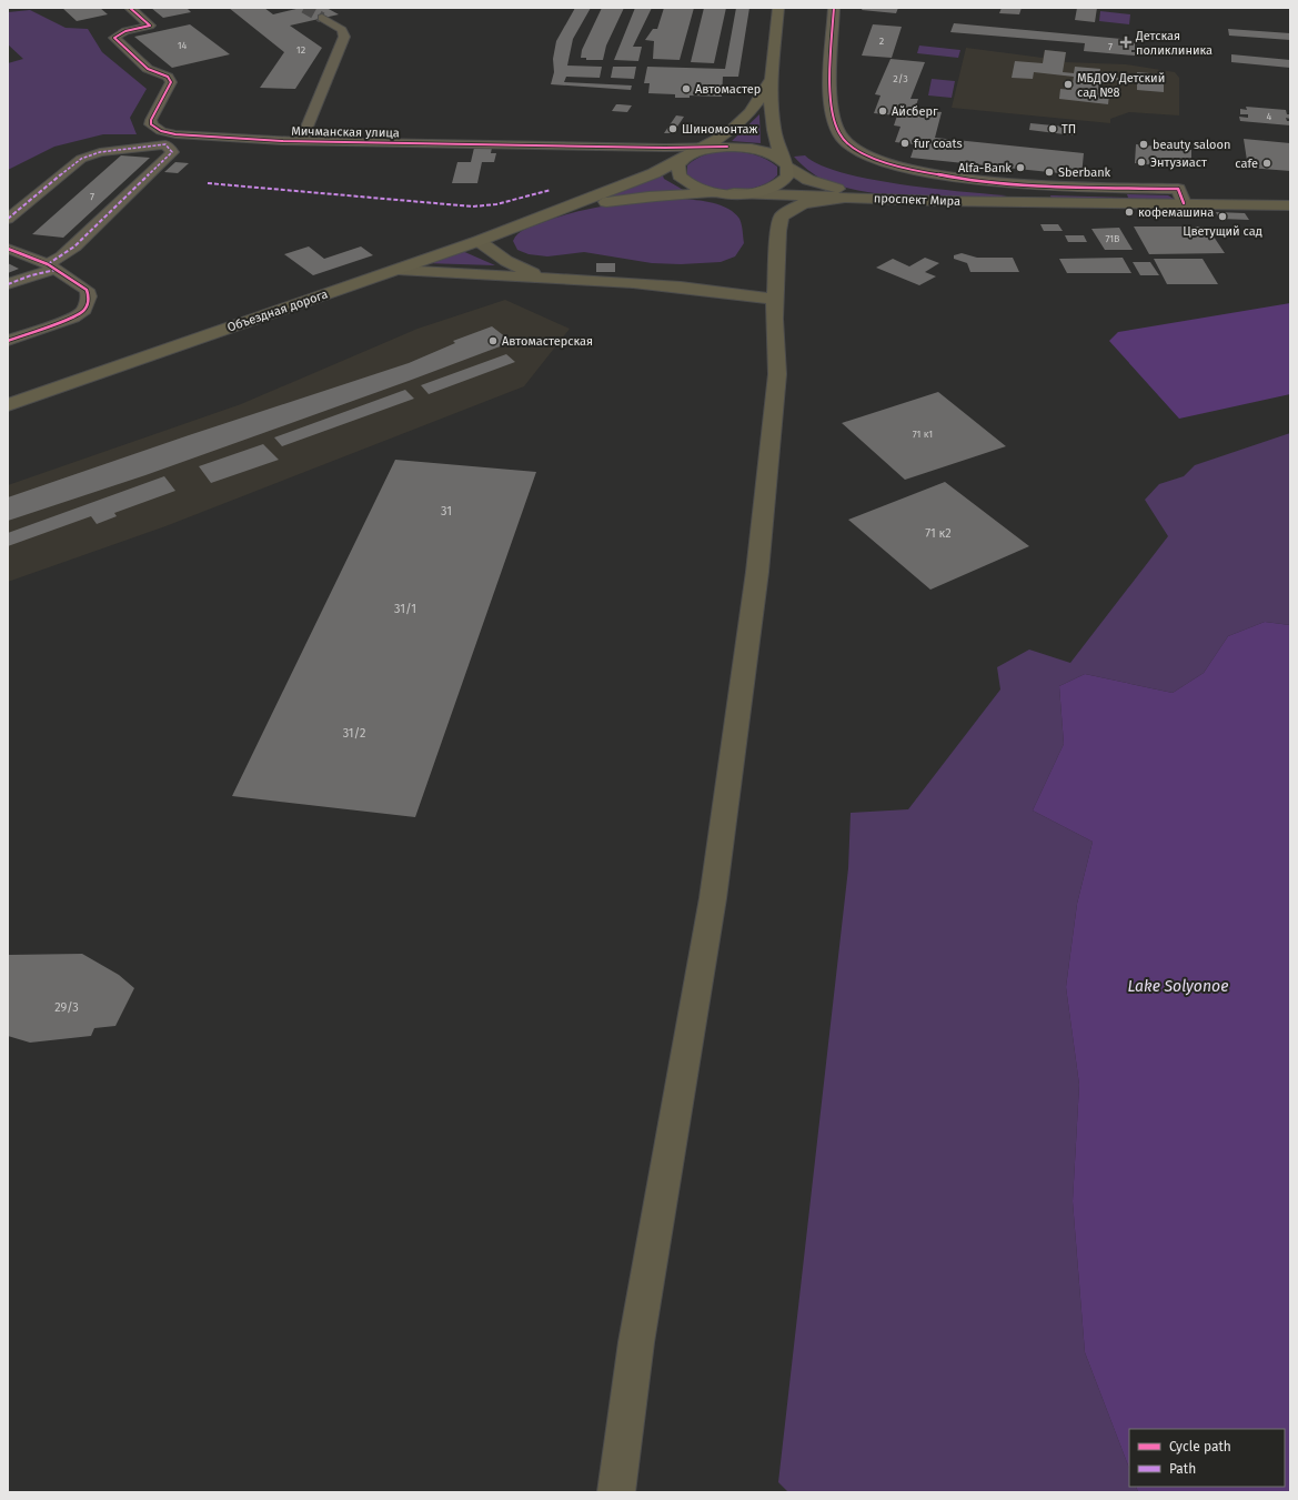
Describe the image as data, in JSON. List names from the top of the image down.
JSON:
{
  "streets": {
    "main road": ["проспект Мира", "Объездная дорога"],
    "street": ["Мичманская улица"]
  },
  "crossings": [
    ["проспект Мира", "Объездная дорога"]
  ],
  "water": ["Lake Solyonoe"],
  "places": {
    "health": ["Детская поликлиника"],
    "other": [
      "МБДОУ Детский сад №8",
      "Автомастер",
      "Айсберг",
      "Шиномонтаж",
      "ТП",
      "fur coats",
      "beauty saloon",
      "Энтузиаст",
      "cafe",
      "Alfa-Bank",
      "Sberbank",
      "кофемашина",
      "Цветущий сад",
      "Автомастерская"
    ]
  },
  "house_numbers": [
    "2",
    "14",
    "7",
    "12",
    "2/3",
    "4",
    "7",
    "71В",
    "71 к1",
    "31",
    "71 к2",
    "31/1",
    "31/2",
    "29/3"
  ],
  "legend": ["Cycle path", "Path"]
}
